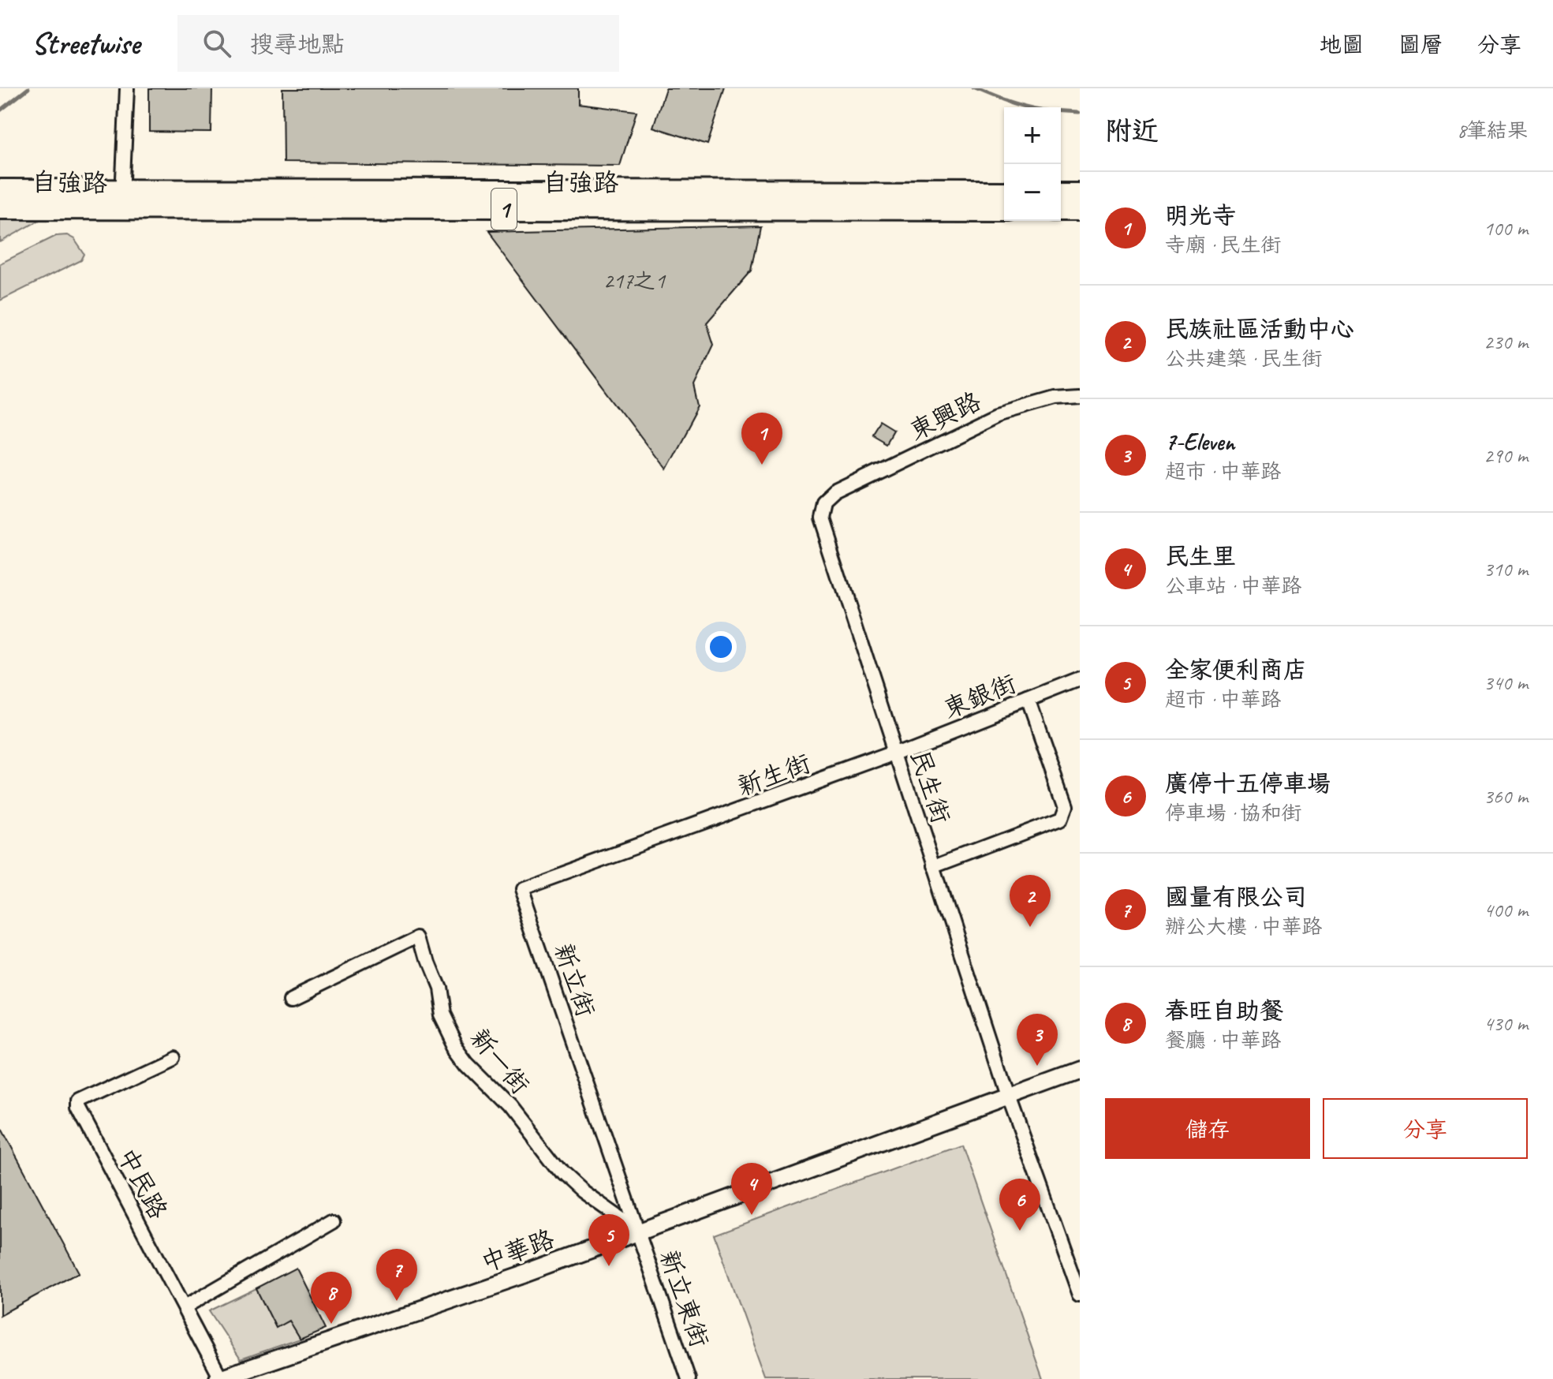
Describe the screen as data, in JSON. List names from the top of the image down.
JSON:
{
  "streets": {
    "main road": ["自強路", "1"],
    "street": [
      "東興路",
      "東銀街",
      "新生街",
      "民生街",
      "新立街",
      "新一街",
      "中民路",
      "中華路",
      "新立東街"
    ]
  },
  "crossings": [
    ["東興路", "民生街"],
    ["東銀街", "新生街"],
    ["東銀街", "民生街"],
    ["新生街", "民生街"],
    ["新生街", "新立街"],
    ["民生街", "中華路"],
    ["新立街", "新一街"],
    ["新立街", "中華路"],
    ["新立街", "新立東街"],
    ["新一街", "中華路"],
    ["新一街", "新立東街"],
    ["中民路", "中華路"],
    ["中華路", "新立東街"]
  ],
  "house_numbers": ["217之1"],
  "page": {
    "header": "Streetwise",
    "search": "搜尋地點",
    "nav": ["地圖", "圖層", "分享"],
    "heading": ["附近", "8筆結果"],
    "map_buttons": ["+", "−"],
    "list": [
      {
        "mark": "1",
        "name": "明光寺",
        "note": "寺廟 · 民生街",
        "value": "100 m"
      },
      {
        "mark": "2",
        "name": "民族社區活動中心",
        "note": "公共建築 · 民生街",
        "value": "230 m"
      },
      {
        "mark": "3",
        "name": "7-Eleven",
        "note": "超市 · 中華路",
        "value": "290 m"
      },
      {
        "mark": "4",
        "name": "民生里",
        "note": "公車站 · 中華路",
        "value": "310 m"
      },
      {
        "mark": "5",
        "name": "全家便利商店",
        "note": "超市 · 中華路",
        "value": "340 m"
      },
      {
        "mark": "6",
        "name": "廣停十五停車場",
        "note": "停車場 · 協和街",
        "value": "360 m"
      },
      {
        "mark": "7",
        "name": "國量有限公司",
        "note": "辦公大樓 · 中華路",
        "value": "400 m"
      },
      {
        "mark": "8",
        "name": "春旺自助餐",
        "note": "餐廳 · 中華路",
        "value": "430 m"
      }
    ],
    "pins": [
      "1",
      "2",
      "3",
      "4",
      "6",
      "5",
      "7",
      "8"
    ],
    "buttons": ["儲存", "分享"]
  }
}
